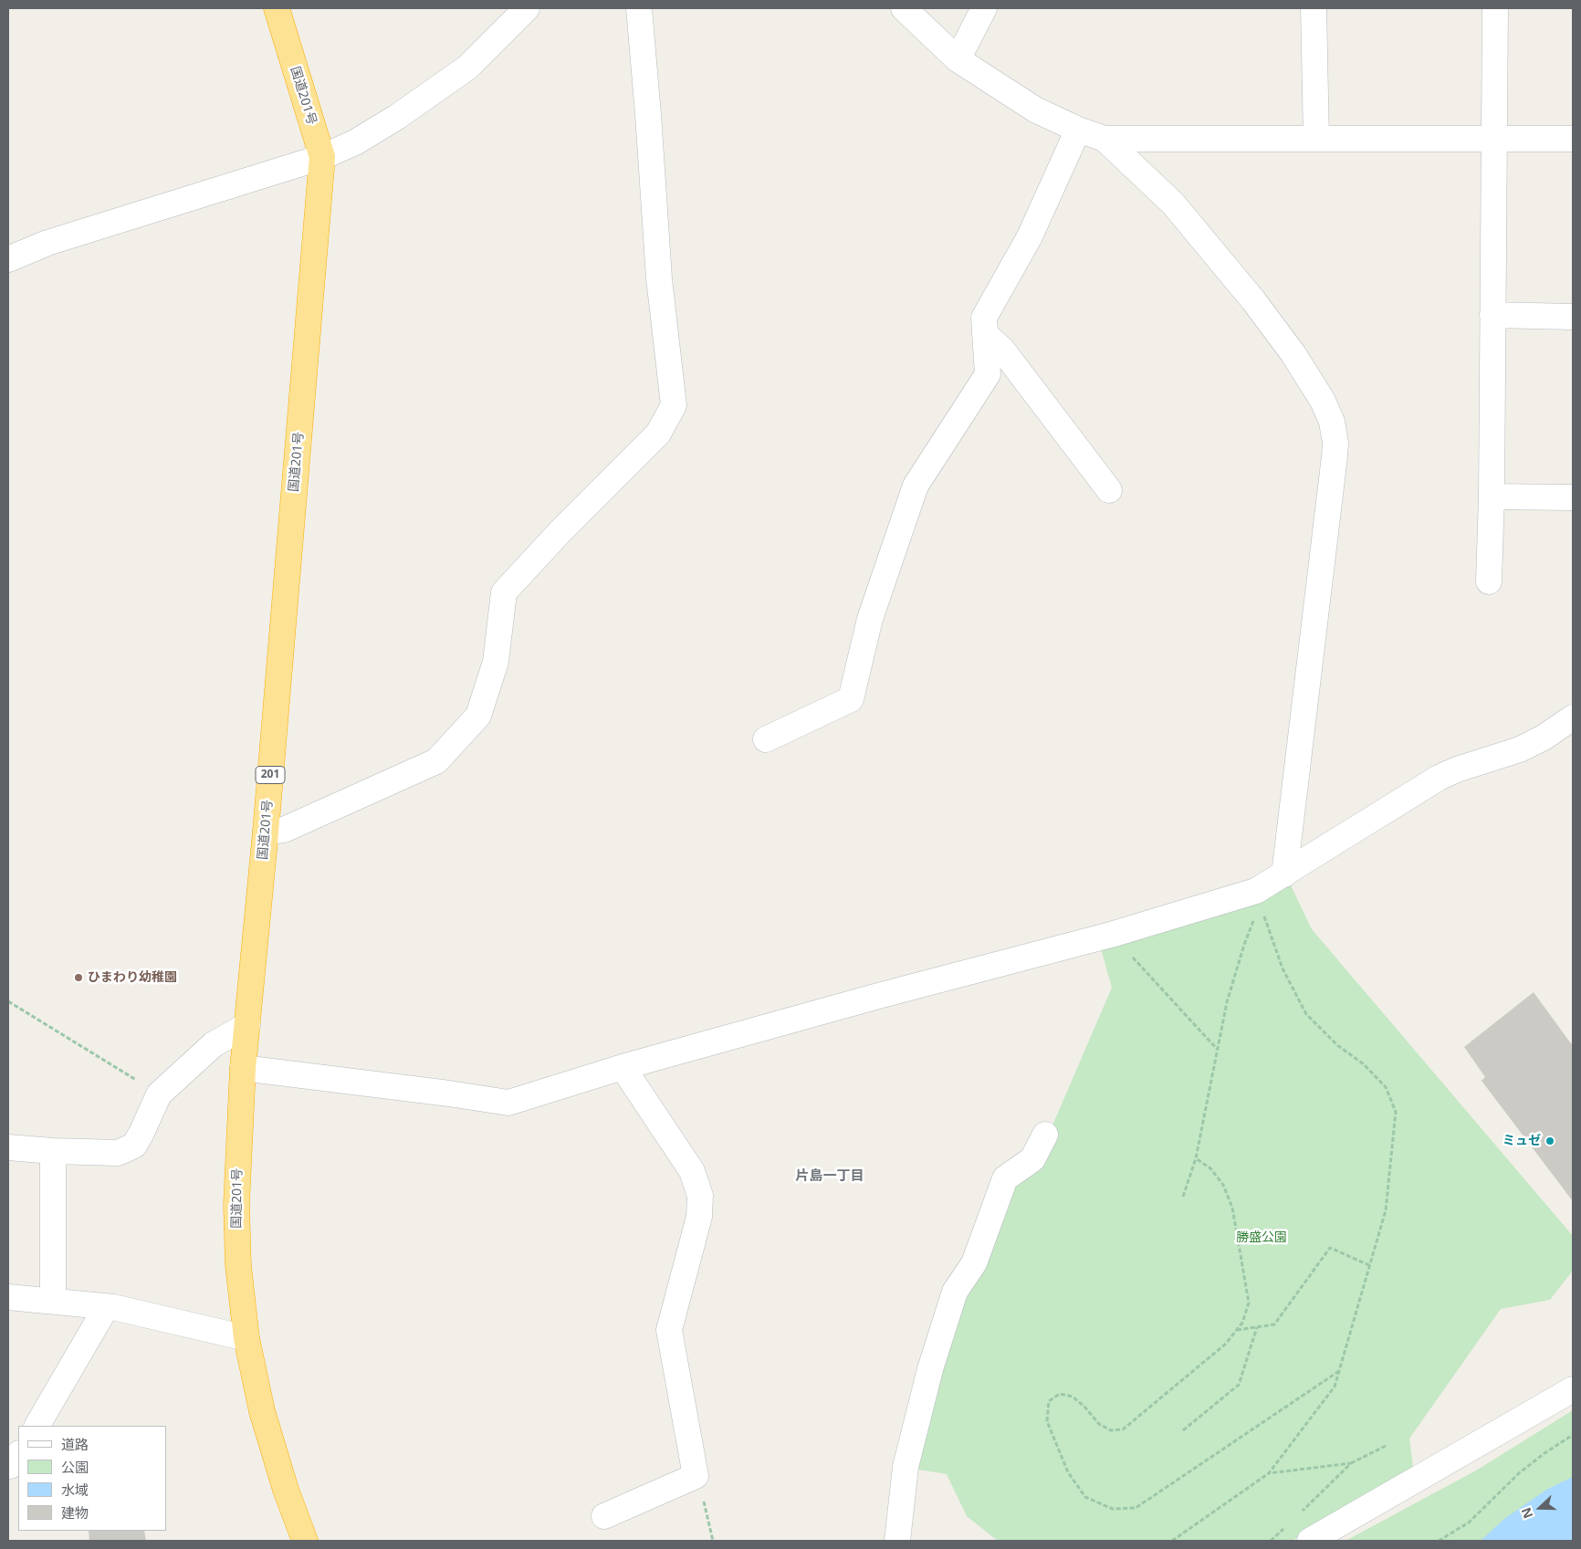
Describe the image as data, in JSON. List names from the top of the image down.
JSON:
{
  "streets": {
    "highway": ["国道201号", "201"]
  },
  "districts": ["片島一丁目"],
  "parks": ["勝盛公園"],
  "places": ["ひまわり幼稚園", "ミュゼ"],
  "legend": [
    "道路",
    "公園",
    "水域",
    "建物"
  ],
  "north": "left"
}
